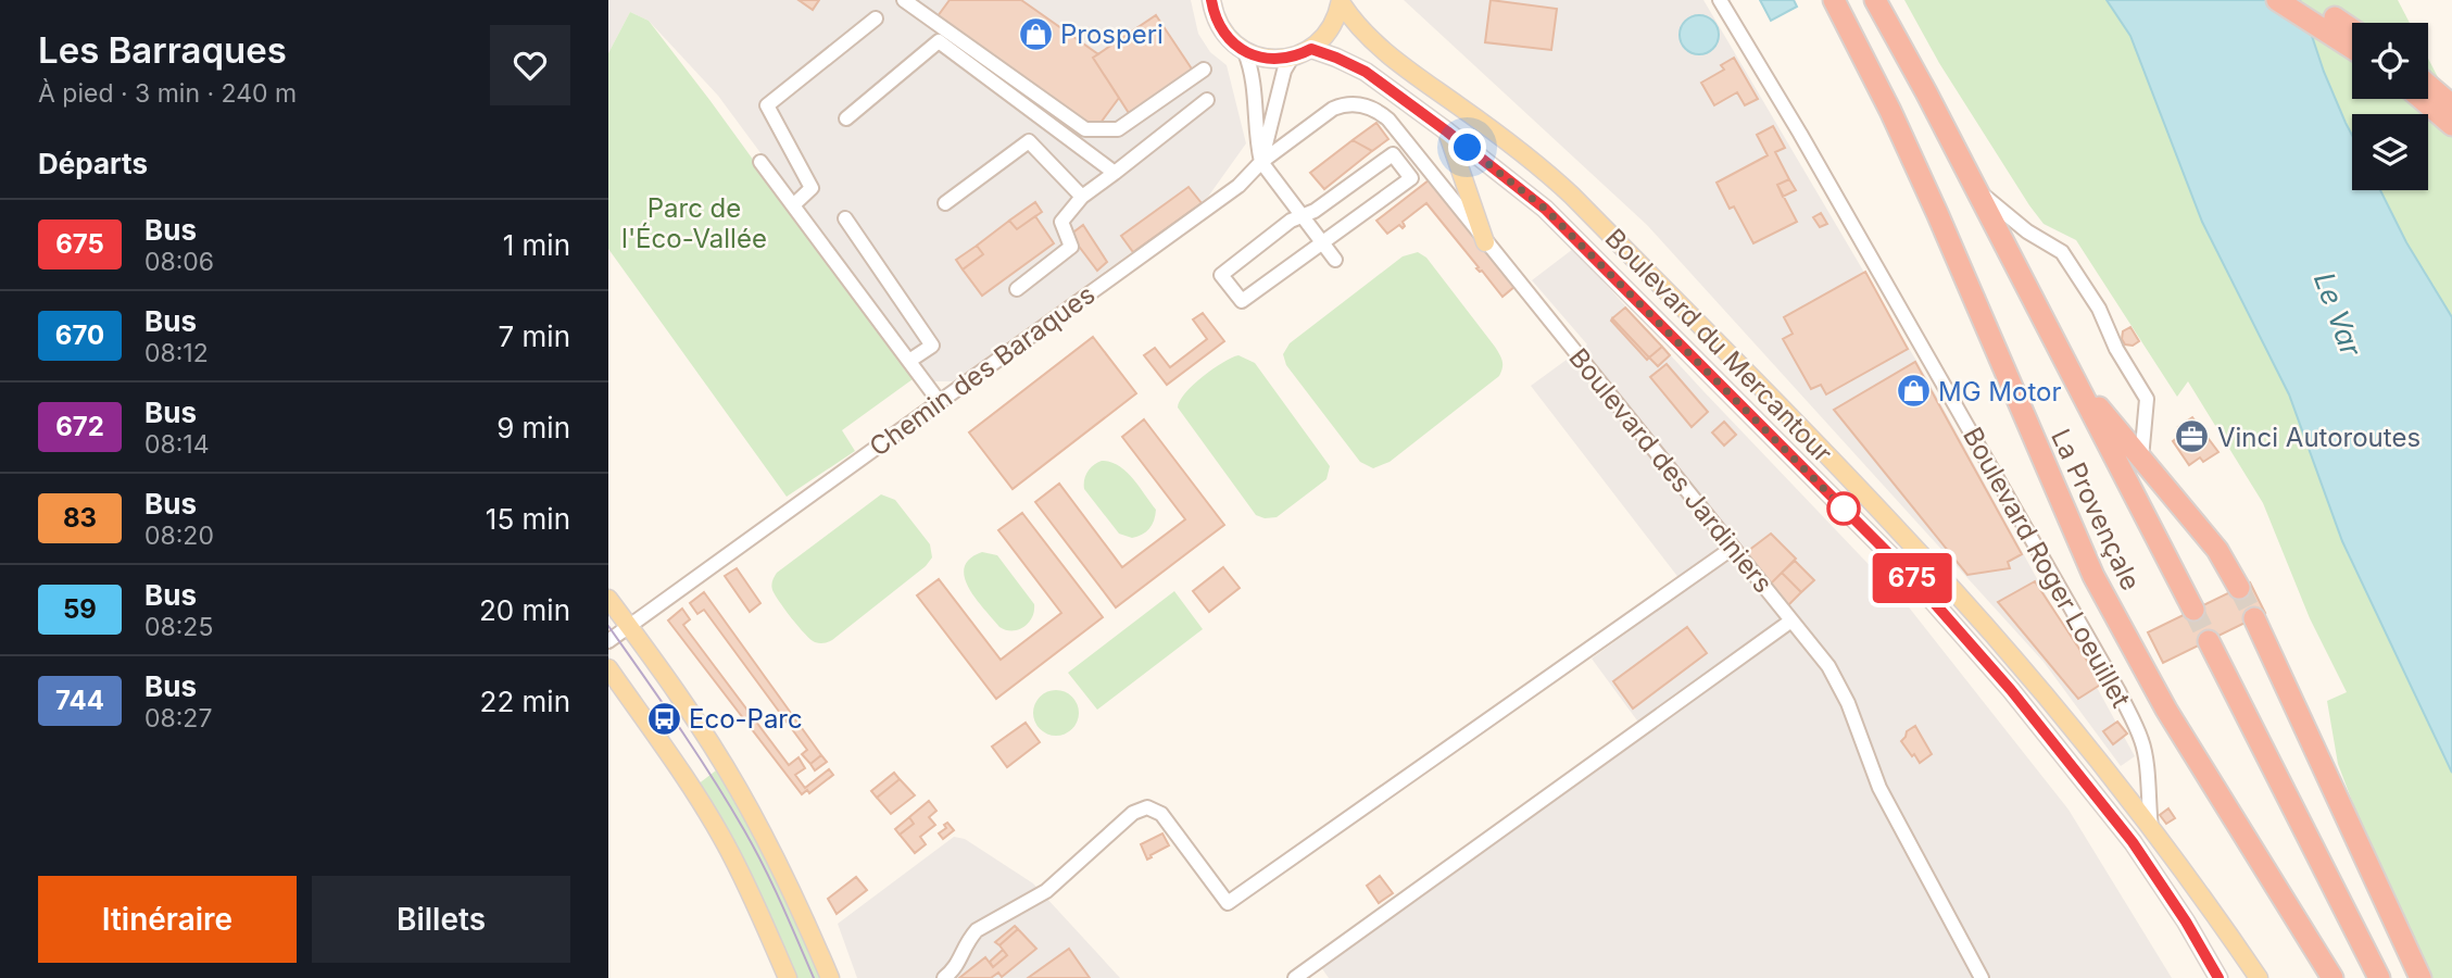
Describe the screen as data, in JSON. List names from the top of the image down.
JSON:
{
  "streets": {
    "highway": ["La Provençale"],
    "main road": ["Boulevard du Mercantour"],
    "street": ["Chemin des Baraques", "Boulevard des Jardiniers", "Boulevard Roger Loeuillet"]
  },
  "crossings": [
    ["Boulevard du Mercantour", "Boulevard Roger Loeuillet"],
    ["Chemin des Baraques", "Boulevard des Jardiniers"]
  ],
  "water": ["Le Var"],
  "parks": ["Parc de l'Éco-Vallée"],
  "places": {
    "shop": ["Prosperi", "MG Motor"],
    "office": ["Vinci Autoroutes"],
    "bus stop": ["Eco-Parc"]
  },
  "lines": ["bus line 675"],
  "page": {
    "heading": [
      ["Les Barraques", "À pied · 3 min · 240 m"],
      "Départs"
    ],
    "on_map": "675",
    "list": [
      {
        "mark": "675",
        "name": "Bus",
        "note": "08:06",
        "value": "1 min"
      },
      {
        "mark": "670",
        "name": "Bus",
        "note": "08:12",
        "value": "7 min"
      },
      {
        "mark": "672",
        "name": "Bus",
        "note": "08:14",
        "value": "9 min"
      },
      {
        "mark": "83",
        "name": "Bus",
        "note": "08:20",
        "value": "15 min"
      },
      {
        "mark": "59",
        "name": "Bus",
        "note": "08:25",
        "value": "20 min"
      },
      {
        "mark": "744",
        "name": "Bus",
        "note": "08:27",
        "value": "22 min"
      }
    ],
    "buttons": ["Itinéraire", "Billets"]
  }
}
